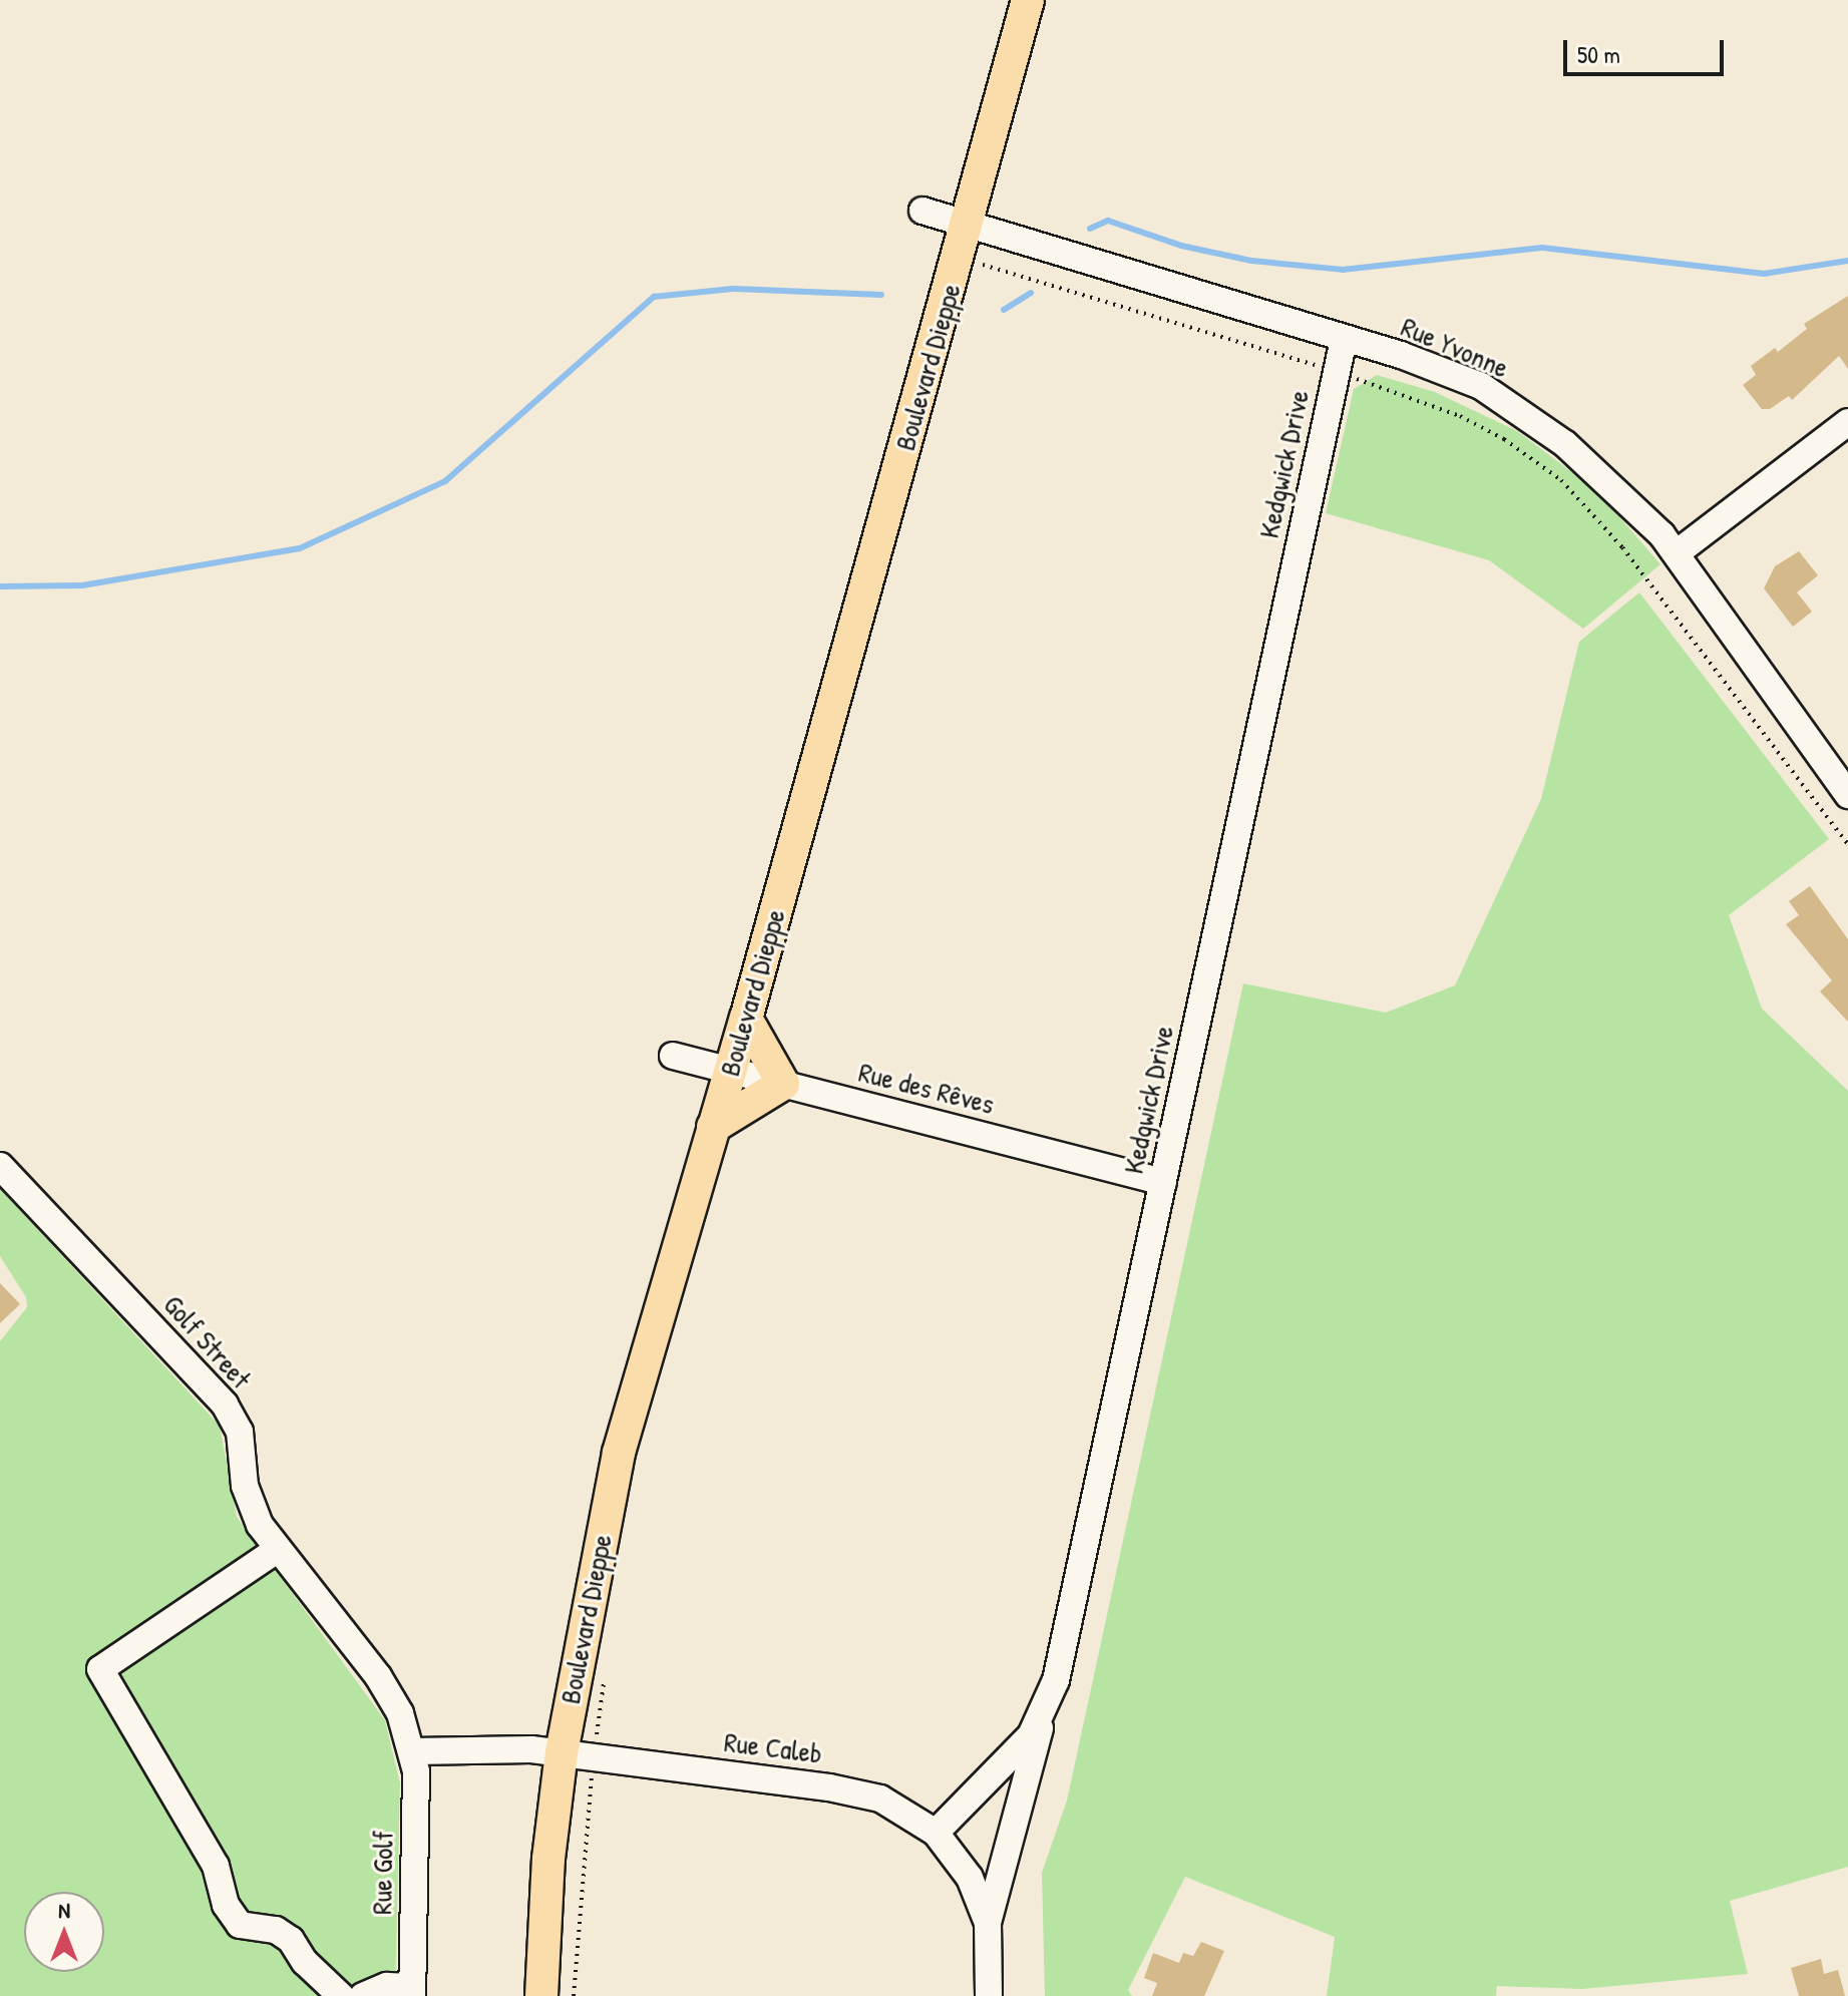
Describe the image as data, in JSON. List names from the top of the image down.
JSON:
{
  "streets": {
    "main road": ["Boulevard Dieppe"],
    "street": [
      "Rue Yvonne",
      "Kedgwick Drive",
      "Rue des Rêves",
      "Golf Street",
      "Rue Caleb",
      "Rue Golf"
    ]
  },
  "crossings": [
    ["Rue Yvonne", "Boulevard Dieppe"],
    ["Rue Yvonne", "Kedgwick Drive"],
    ["Boulevard Dieppe", "Rue des Rêves"],
    ["Boulevard Dieppe", "Rue Caleb"],
    ["Kedgwick Drive", "Rue des Rêves"],
    ["Kedgwick Drive", "Rue Caleb"],
    ["Golf Street", "Rue Caleb"],
    ["Golf Street", "Rue Golf"],
    ["Rue Caleb", "Rue Golf"]
  ],
  "scale_bar": "50 m",
  "north": "top"
}
